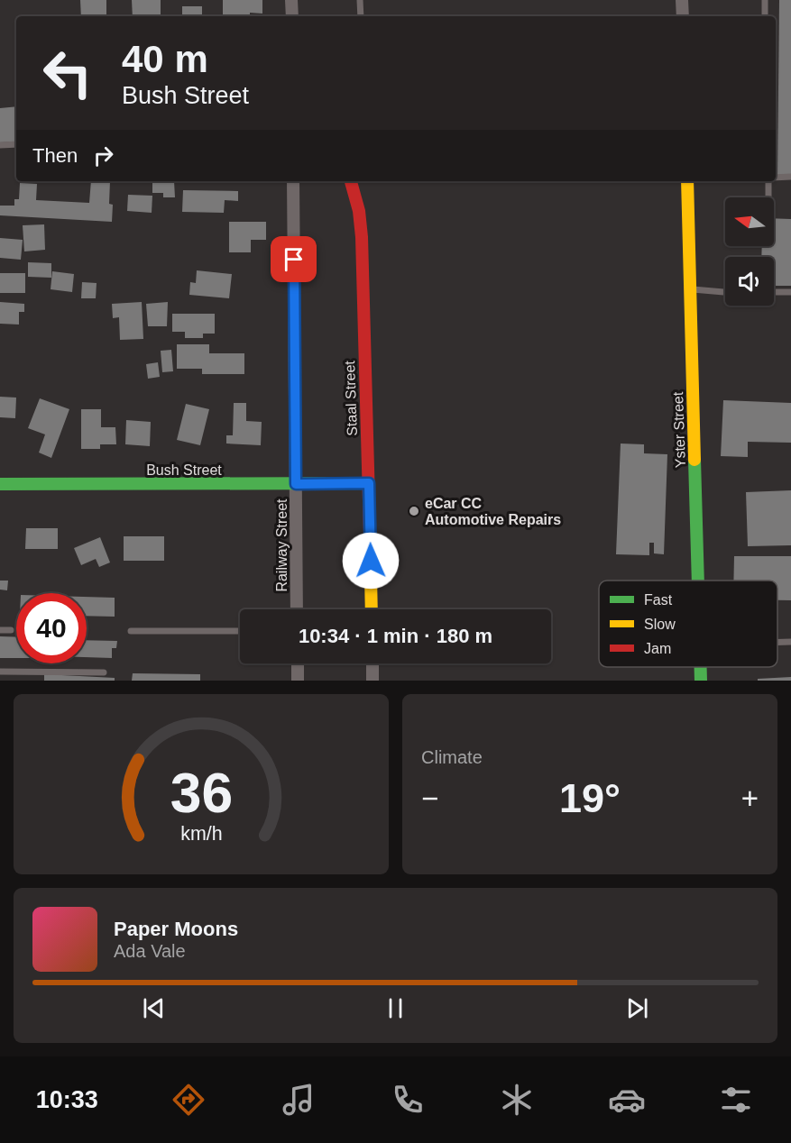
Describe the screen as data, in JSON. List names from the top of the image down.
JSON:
{
  "streets": {
    "street": [
      "Staal Street",
      "Yster Street",
      "Bush Street",
      "Railway Street"
    ]
  },
  "crossings": [
    ["Staal Street", "Bush Street"],
    ["Bush Street", "Railway Street"]
  ],
  "places": ["eCar CC Automotive Repairs"],
  "legend": ["Fast", "Slow", "Jam"],
  "north": "left",
  "page": {
    "turn": ["40 m", "Bush Street"],
    "then": "Then",
    "limit": "40",
    "trip": "10:34 · 1 min · 180 m",
    "tile": "Climate",
    "heat": ["−", "19°", "+"],
    "song": ["Paper Moons", "Ada Vale"],
    "tabs": "10:33",
    "gauge": ["36", "km/h"]
  }
}
